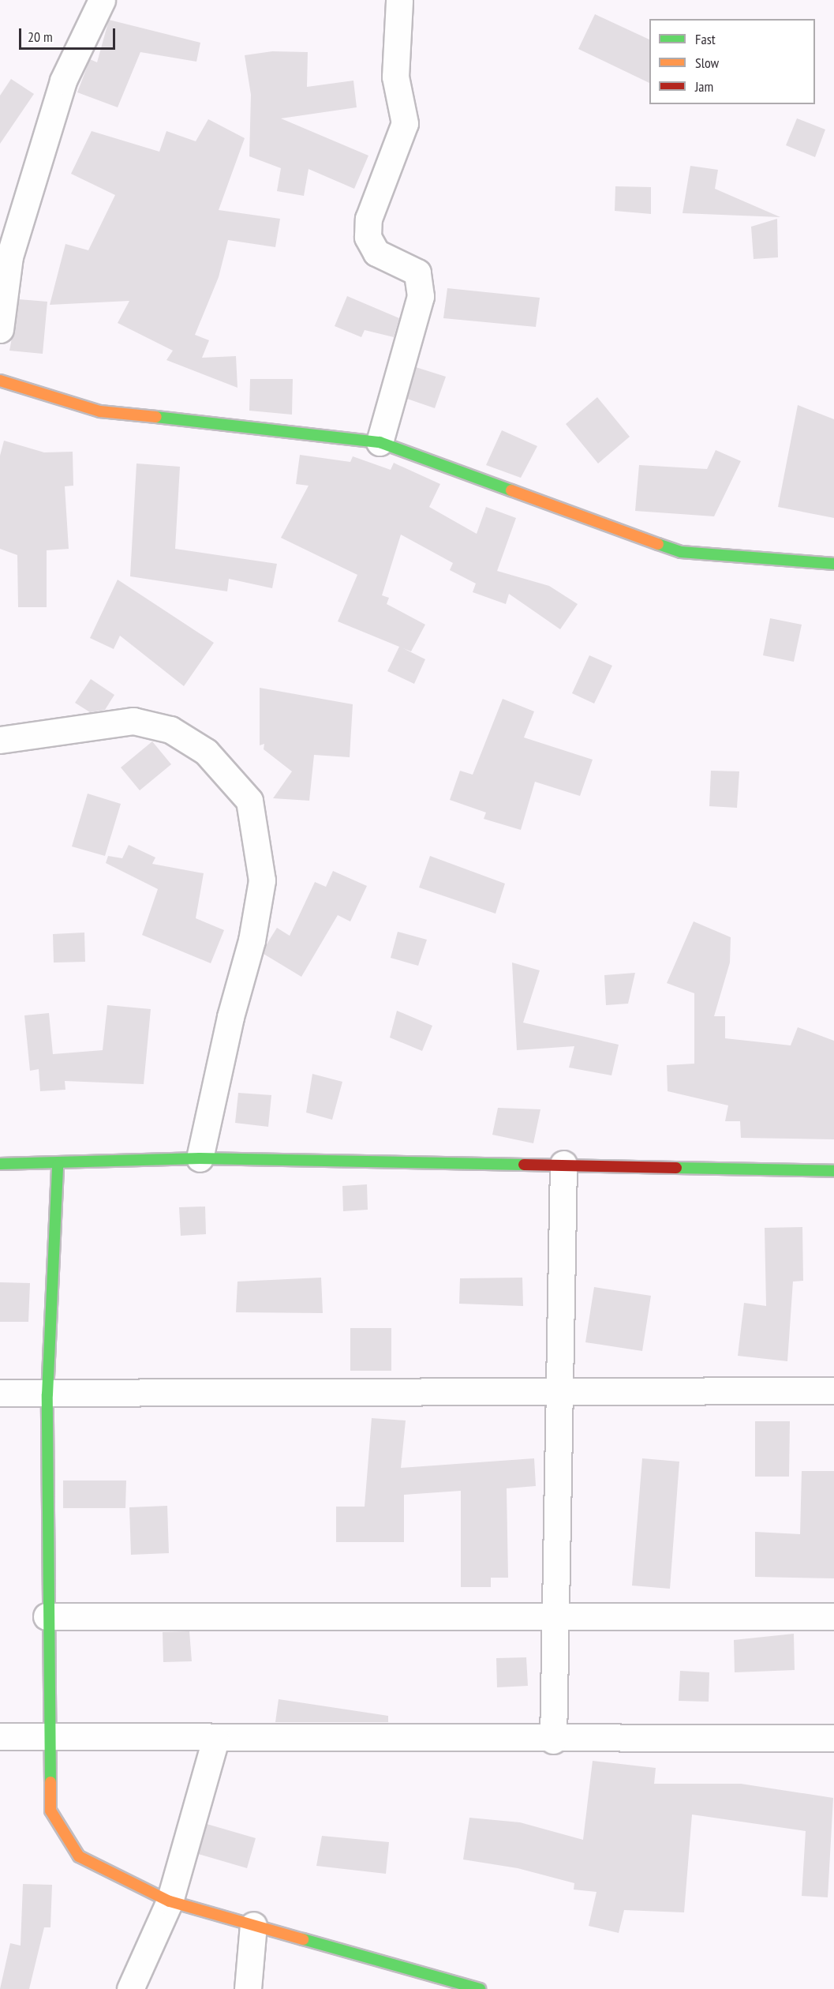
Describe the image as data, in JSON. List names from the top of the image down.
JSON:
{
  "legend": ["Fast", "Slow", "Jam"],
  "scale_bar": "20 m"
}
